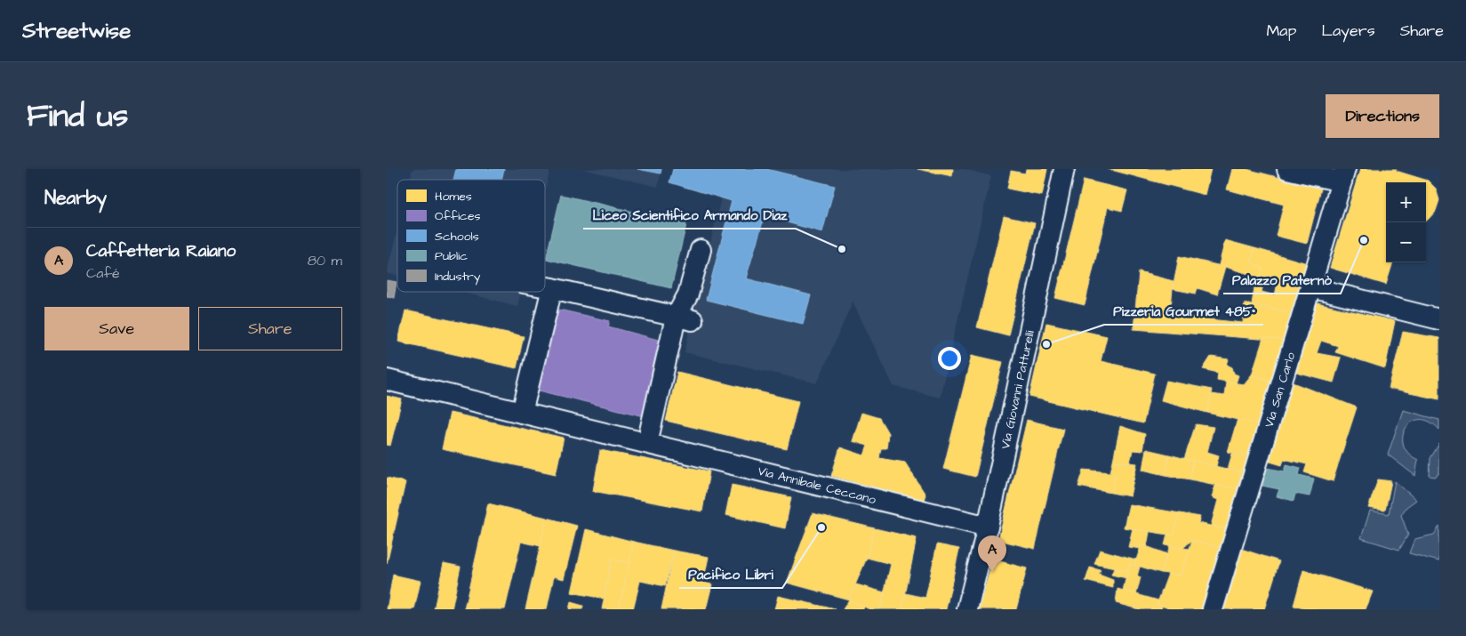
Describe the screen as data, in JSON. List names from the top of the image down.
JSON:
{
  "streets": {
    "street": ["Via Giovanni Patturelli", "Via San Carlo", "Via Annibale Ceccano"]
  },
  "crossings": [
    ["Via Giovanni Patturelli", "Via Annibale Ceccano"]
  ],
  "places": [
    "Palazzo Paternò",
    "Liceo Scientifico Armando Diaz",
    "Pizzeria Gourmet 485°",
    "Pacifico Libri"
  ],
  "legend": [
    "Homes",
    "Offices",
    "Schools",
    "Public",
    "Industry"
  ],
  "page": {
    "header": "Streetwise",
    "nav": ["Map", "Layers", "Share"],
    "title": "Find us",
    "buttons": [
      "Directions",
      ["Save", "Share"]
    ],
    "heading": "Nearby",
    "map_buttons": ["+", "−"],
    "list": [
      {
        "mark": "A",
        "name": "Caffetteria Raiano",
        "note": "Café",
        "value": "80 m"
      }
    ],
    "pins": "A"
  }
}
